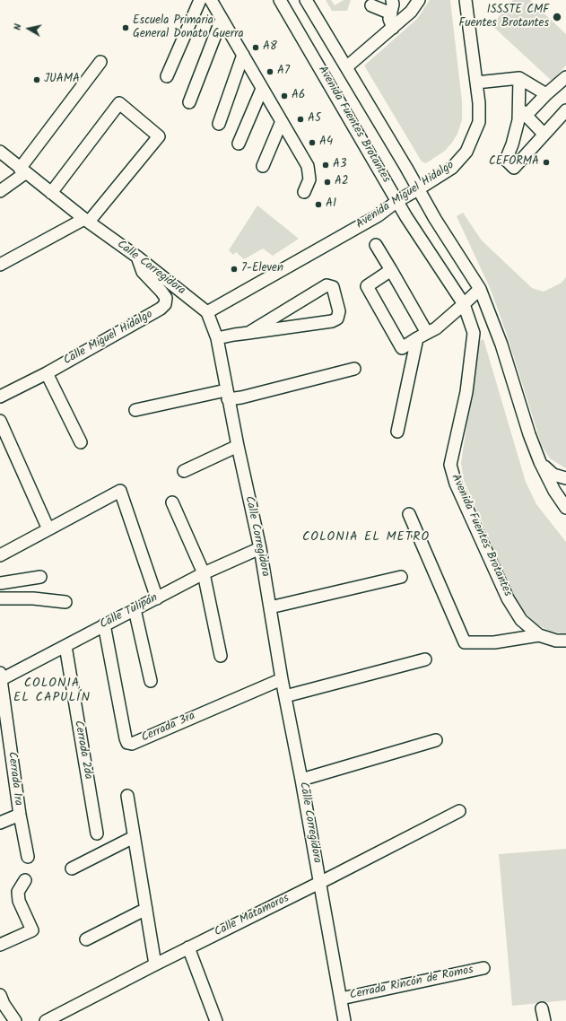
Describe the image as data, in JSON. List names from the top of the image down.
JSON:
{
  "streets": {
    "street": [
      "Avenida Fuentes Brotantes",
      "Avenida Miguel Hidalgo",
      "Calle Corregidora",
      "Calle Miguel Hidalgo",
      "Calle Tulipán",
      "Cerrada 3ra",
      "Cerrada 2da",
      "Cerrada 1ra",
      "Calle Matamoros",
      "Cerrada Rincón de Romos"
    ]
  },
  "crossings": [
    ["Avenida Fuentes Brotantes", "Avenida Miguel Hidalgo"],
    ["Avenida Miguel Hidalgo", "Calle Corregidora"],
    ["Calle Corregidora", "Calle Miguel Hidalgo"],
    ["Calle Corregidora", "Calle Tulipán"],
    ["Calle Corregidora", "Cerrada 3ra"],
    ["Calle Corregidora", "Calle Matamoros"],
    ["Calle Corregidora", "Cerrada Rincón de Romos"],
    ["Calle Tulipán", "Cerrada 3ra"],
    ["Calle Tulipán", "Cerrada 2da"],
    ["Calle Tulipán", "Cerrada 1ra"]
  ],
  "districts": ["COLONIA EL METRO", "COLONIA EL CAPULÍN"],
  "places": [
    "ISSSTE CMF Fuentes Brotantes",
    "Escuela Primaria General Donato Guerra",
    "A8",
    "A7",
    "JUAMA",
    "A6",
    "A5",
    "A4",
    "CEFORMA",
    "A3",
    "A2",
    "A1",
    "7-Eleven"
  ],
  "north": "left"
}
